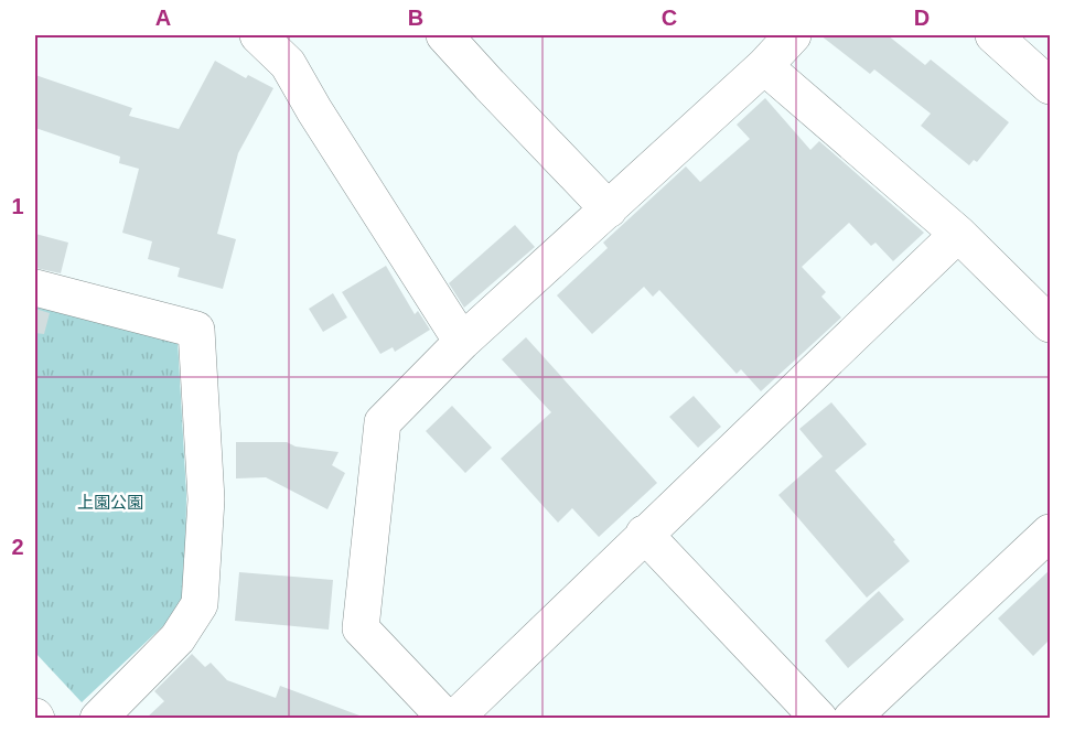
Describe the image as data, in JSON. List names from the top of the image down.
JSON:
{
  "parks": ["上園公園"],
  "grid": {
    "columns": [
      "A",
      "B",
      "C",
      "D"
    ],
    "rows": ["1", "2"]
  }
}
